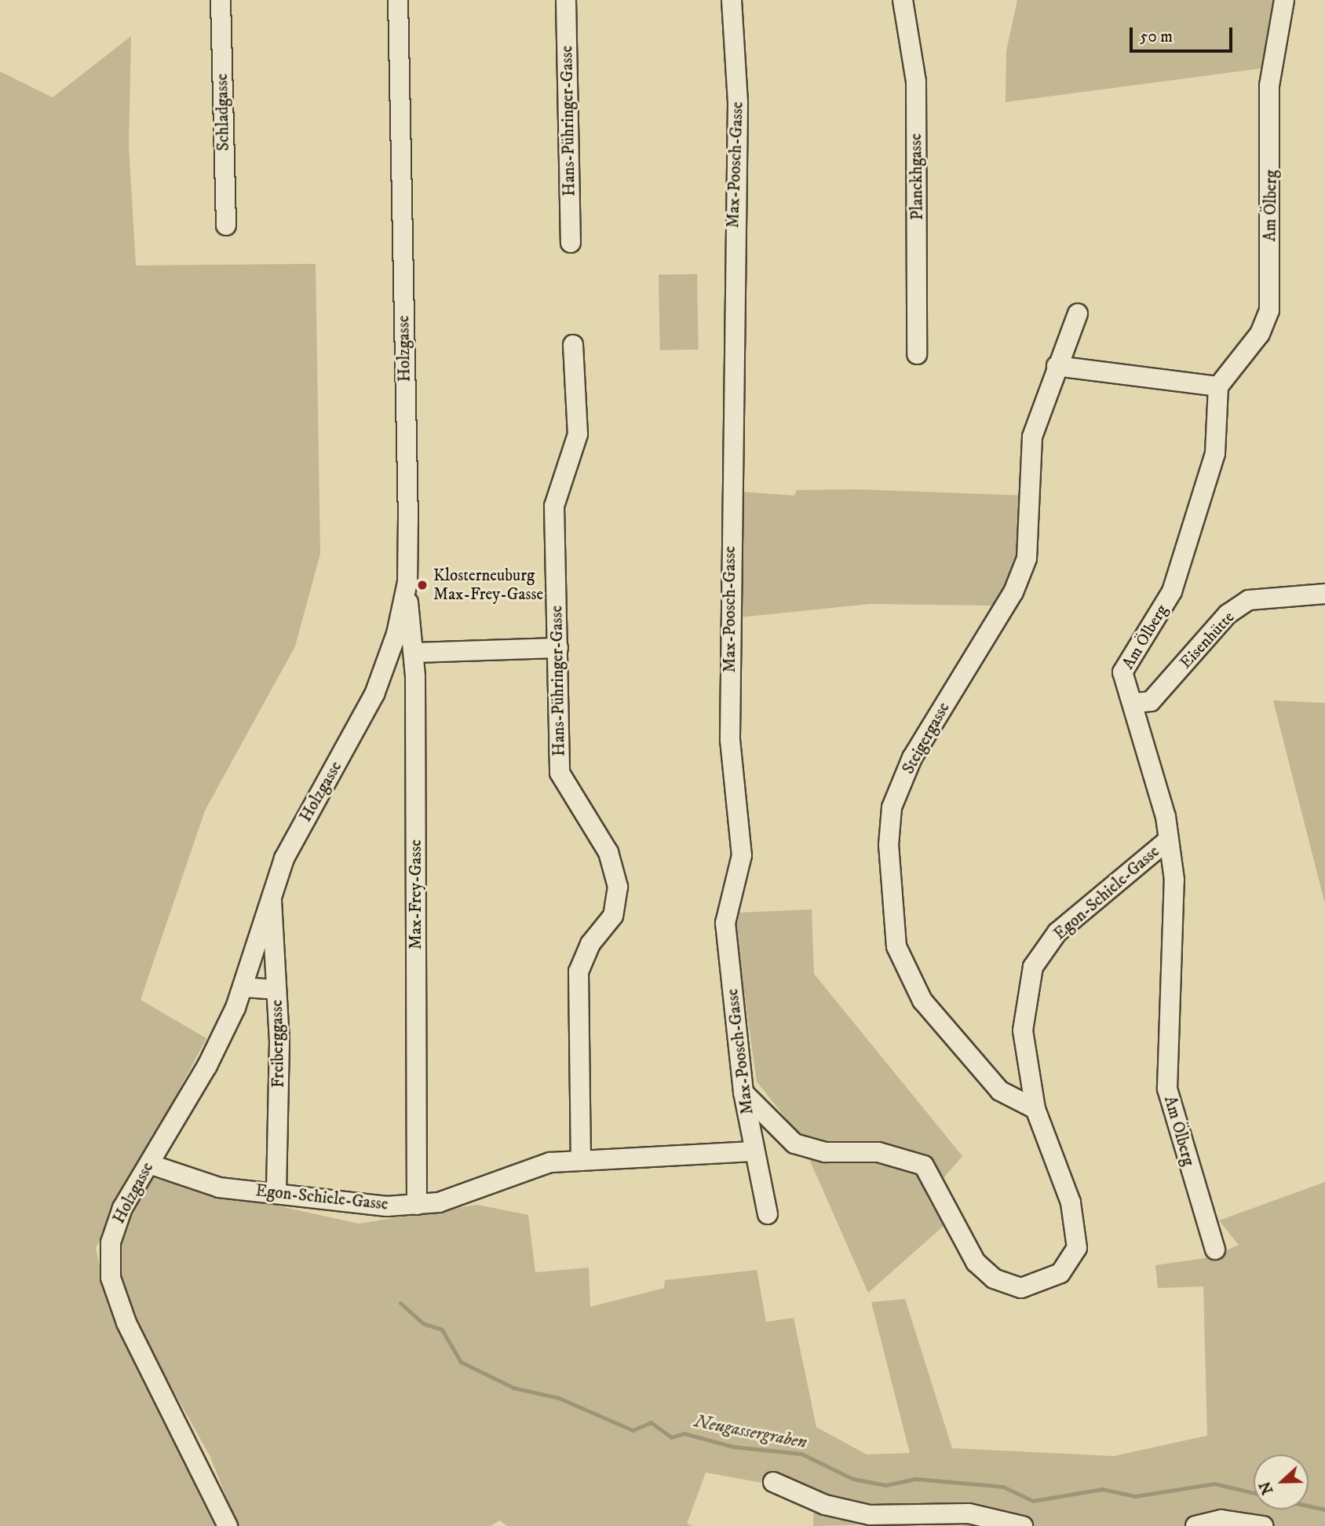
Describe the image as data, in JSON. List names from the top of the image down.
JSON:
{
  "streets": {
    "street": [
      "Schladgasse",
      "Hans-Pühringer-Gasse",
      "Max-Poosch-Gasse",
      "Planckhgasse",
      "Am Ölberg",
      "Holzgasse",
      "Eisenhütte",
      "Steigergasse",
      "Egon-Schiele-Gasse",
      "Max-Frey-Gasse",
      "Freiberggasse"
    ]
  },
  "crossings": [
    ["Hans-Pühringer-Gasse", "Egon-Schiele-Gasse"],
    ["Max-Poosch-Gasse", "Egon-Schiele-Gasse"],
    ["Am Ölberg", "Eisenhütte"],
    ["Am Ölberg", "Egon-Schiele-Gasse"],
    ["Holzgasse", "Egon-Schiele-Gasse"],
    ["Holzgasse", "Max-Frey-Gasse"],
    ["Holzgasse", "Freiberggasse"],
    ["Steigergasse", "Egon-Schiele-Gasse"],
    ["Egon-Schiele-Gasse", "Max-Frey-Gasse"],
    ["Egon-Schiele-Gasse", "Freiberggasse"]
  ],
  "water": ["Neugassergraben"],
  "places": ["Klosterneuburg Max-Frey-Gasse"],
  "scale_bar": "50 m",
  "north": "left"
}
